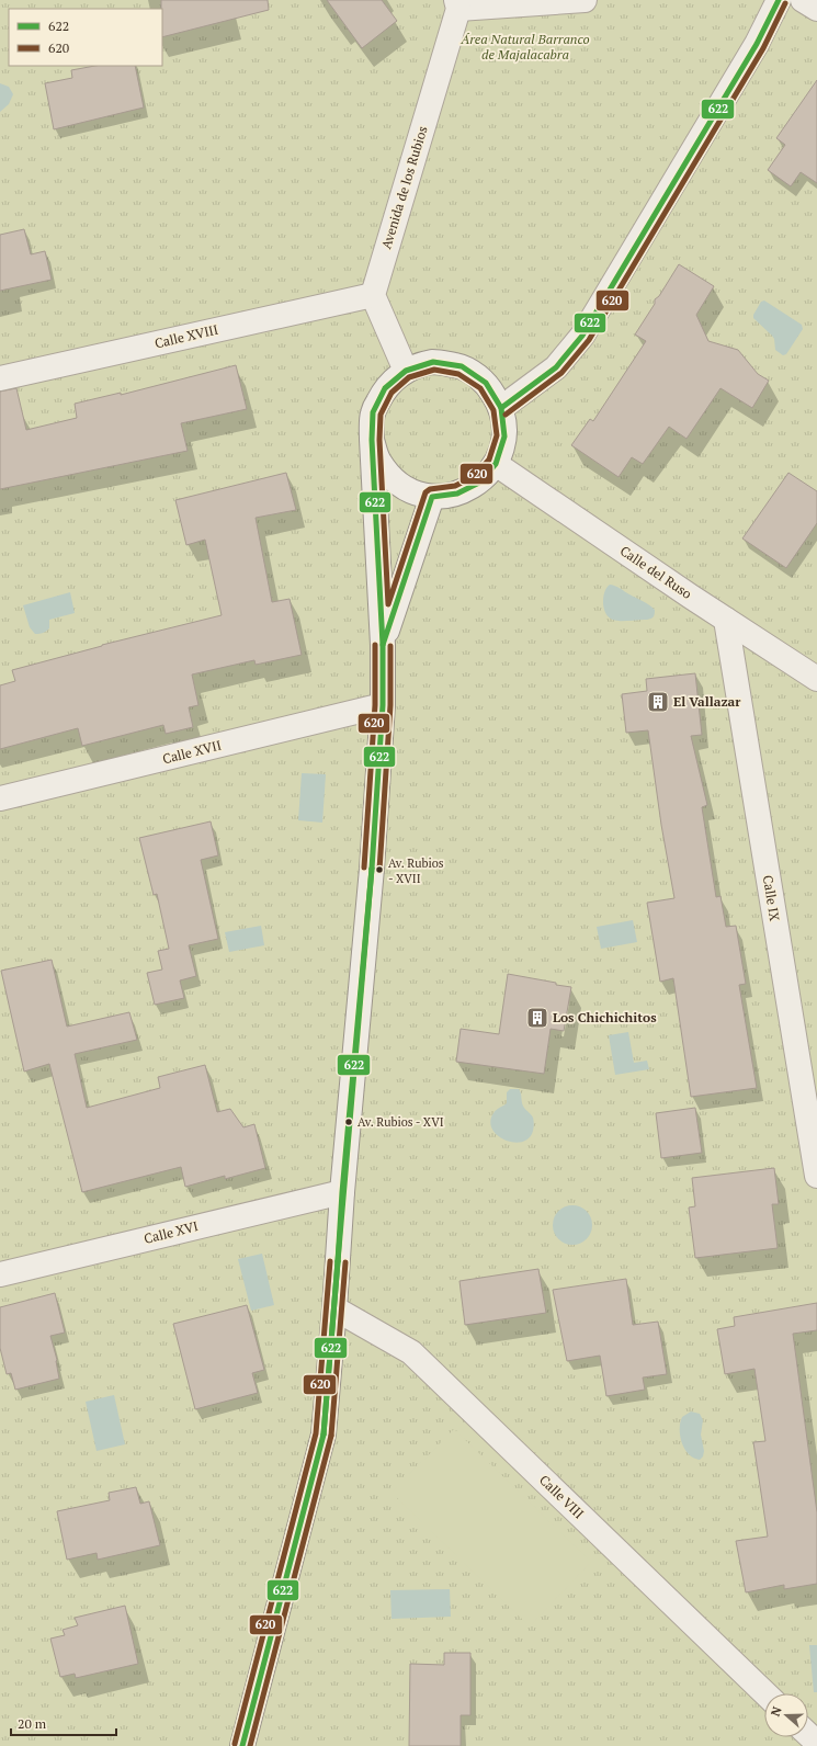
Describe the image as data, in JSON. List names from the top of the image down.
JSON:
{
  "streets": {
    "street": [
      "Avenida de los Rubios",
      "Calle XVIII",
      "Calle del Ruso",
      "Calle XVII",
      "Calle IX",
      "Calle XVI",
      "Calle VIII"
    ]
  },
  "crossings": [
    ["Avenida de los Rubios", "Calle XVIII"],
    ["Calle del Ruso", "Calle IX"]
  ],
  "parks": ["Área Natural Barranco de Majalacabra"],
  "places": {
    "building": ["El Vallazar", "Los Chichichitos"],
    "other": ["Av. Rubios - XVII", "Av. Rubios - XVI"]
  },
  "lines": ["transit line 622", "transit line 620"],
  "legend": ["622", "620"],
  "scale_bar": "20 m",
  "north": "left"
}
